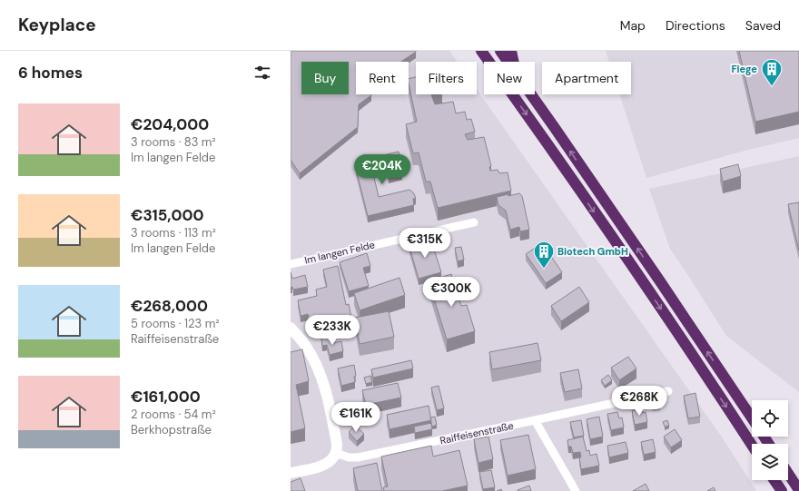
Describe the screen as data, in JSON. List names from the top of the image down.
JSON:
{
  "streets": {
    "street": ["Im langen Felde", "Raiffeisenstraße"]
  },
  "places": {
    "building": ["Fiege", "Biotech GmbH"]
  },
  "page": {
    "header": "Keyplace",
    "nav": ["Map", "Directions", "Saved"],
    "heading": "6 homes",
    "chip": [
      "Buy",
      "Rent",
      "Filters",
      "New",
      "Apartment"
    ],
    "list": [
      {
        "name": "€204,000",
        "note": "3 rooms · 83 m² · Im langen Felde"
      },
      {
        "name": "€315,000",
        "note": "3 rooms · 113 m² · Im langen Felde"
      },
      {
        "name": "€268,000",
        "note": "5 rooms · 123 m² · Raiffeisenstraße"
      },
      {
        "name": "€161,000",
        "note": "2 rooms · 54 m² · Berkhopstraße"
      }
    ],
    "price": [
      "€204K",
      "€315K",
      "€300K",
      "€233K",
      "€268K",
      "€161K"
    ]
  }
}
